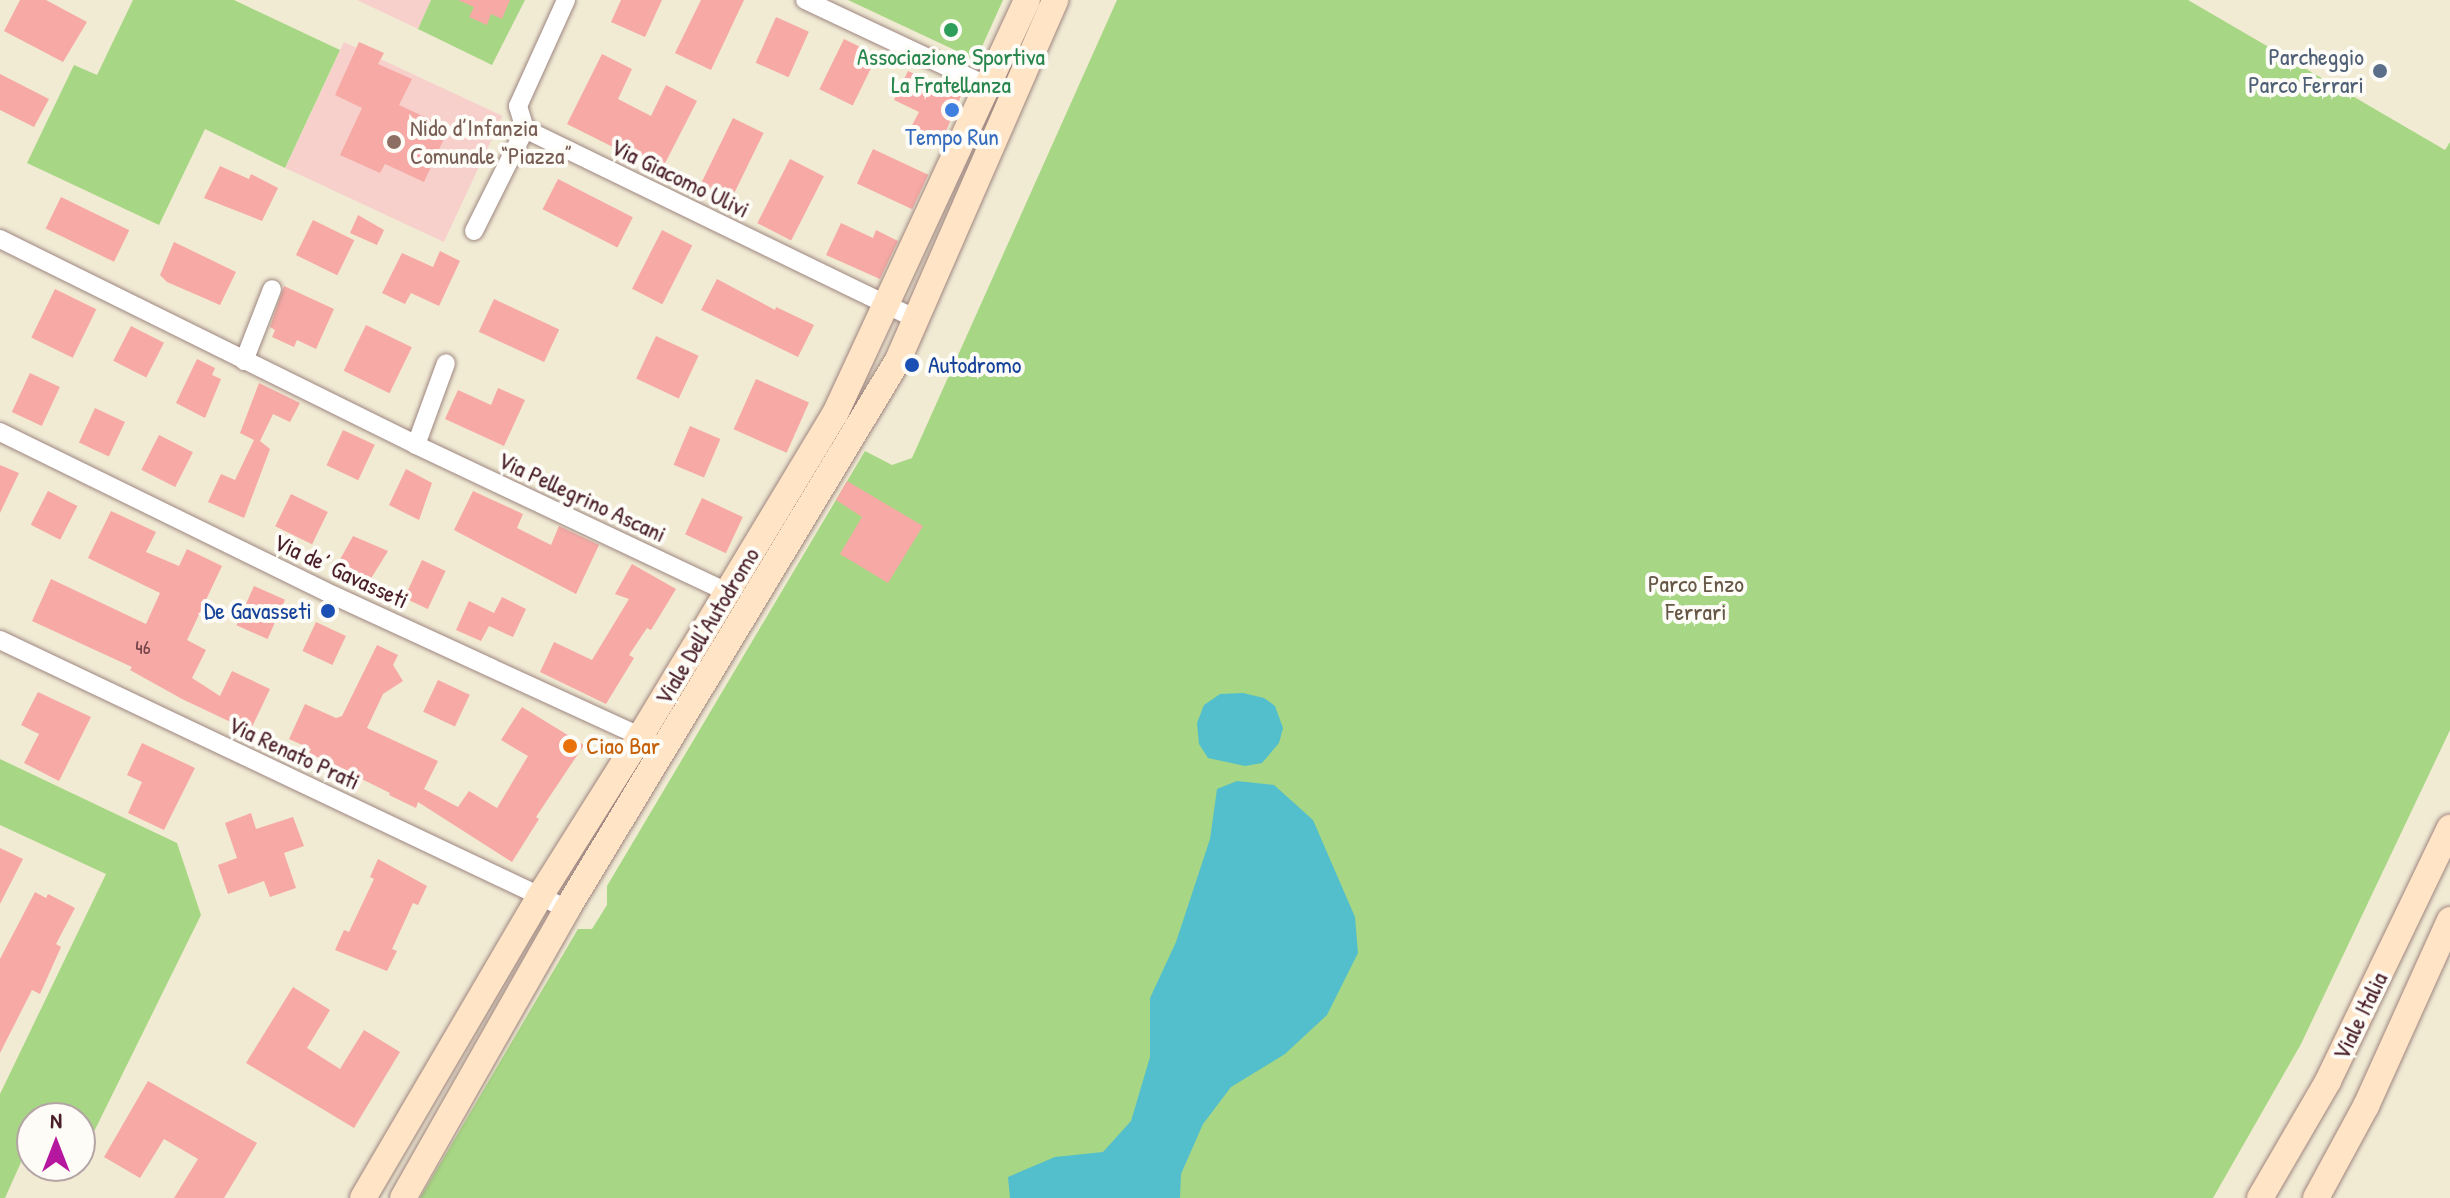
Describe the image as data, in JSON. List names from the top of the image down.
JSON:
{
  "streets": {
    "street": [
      "Via Giacomo Ulivi",
      "Via Pellegrino Ascani",
      "Via de’ Gavasseti",
      "Viale Dell'Autodromo",
      "Via Renato Prati",
      "Viale Italia"
    ]
  },
  "crossings": [
    ["Via Giacomo Ulivi", "Viale Dell'Autodromo"],
    ["Via Pellegrino Ascani", "Viale Dell'Autodromo"],
    ["Via de’ Gavasseti", "Viale Dell'Autodromo"],
    ["Viale Dell'Autodromo", "Via Renato Prati"]
  ],
  "parks": ["Parco Enzo Ferrari"],
  "places": [
    "Associazione Sportiva La Fratellanza",
    "Parcheggio Parco Ferrari",
    "Tempo Run",
    "Nido d’Infanzia Comunale “Piazza”",
    "Autodromo",
    "De Gavasseti",
    "Ciao Bar"
  ],
  "house_numbers": ["46"],
  "north": "top"
}
